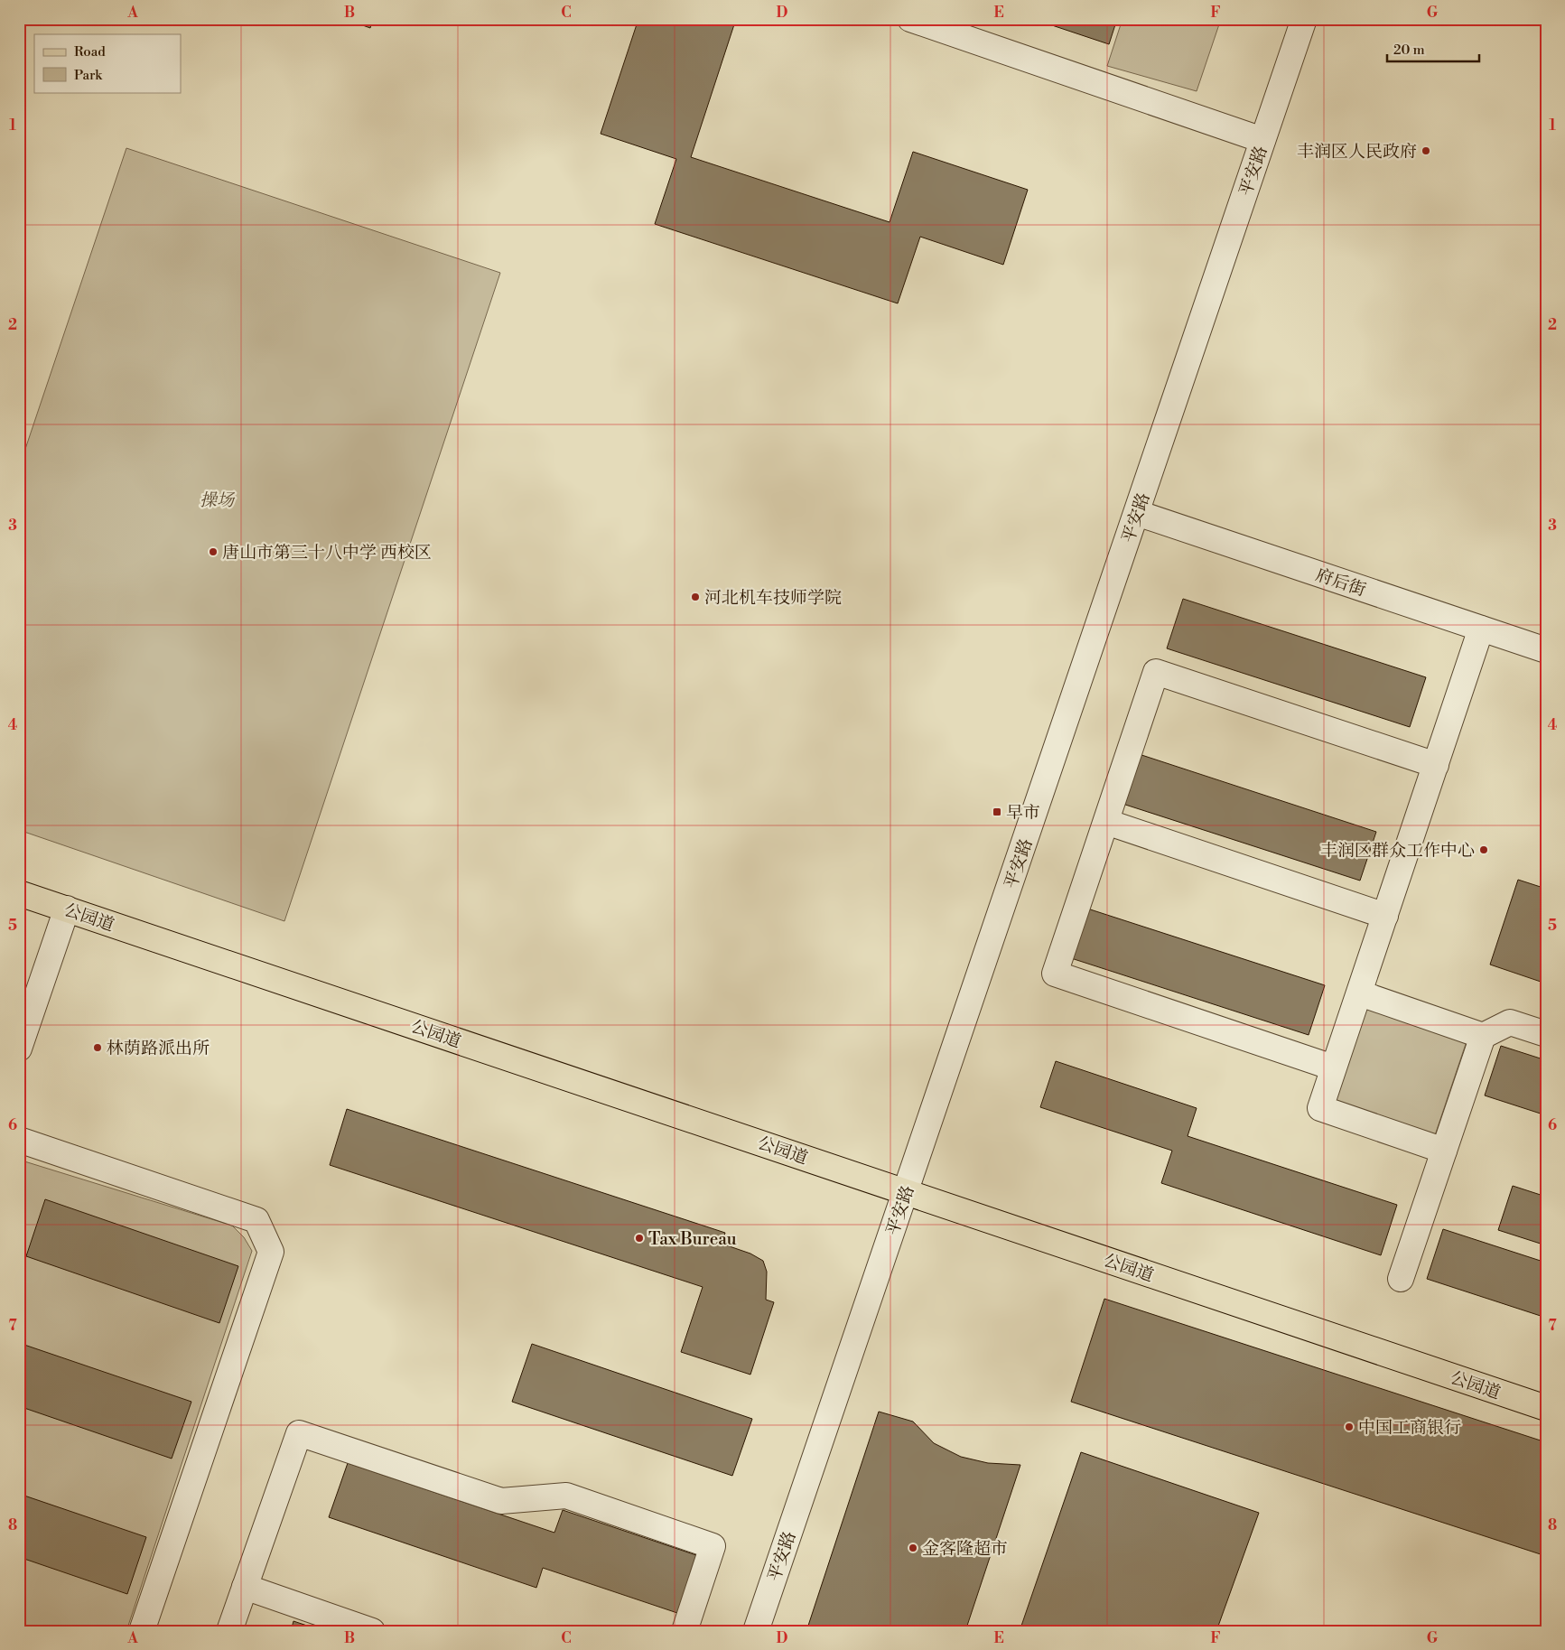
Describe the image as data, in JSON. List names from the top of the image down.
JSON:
{
  "streets": {
    "main road": ["公园道"],
    "street": ["平安路", "府后街"]
  },
  "crossings": [
    ["平安路", "府后街"],
    ["平安路", "公园道"]
  ],
  "parks": ["操场"],
  "places": {
    "other": [
      "丰润区人民政府",
      "唐山市第三十八中学 西校区",
      "河北机车技师学院",
      "丰润区群众工作中心",
      "林荫路派出所",
      "Tax Bureau",
      "中国工商银行",
      "金客隆超市"
    ],
    "transit": ["早市"]
  },
  "legend": ["Road", "Park"],
  "scale_bar": "20 m",
  "grid": {
    "columns": [
      "A",
      "B",
      "C",
      "D",
      "E",
      "F",
      "G"
    ],
    "rows": [
      "1",
      "2",
      "3",
      "4",
      "5",
      "6",
      "7",
      "8"
    ]
  }
}
